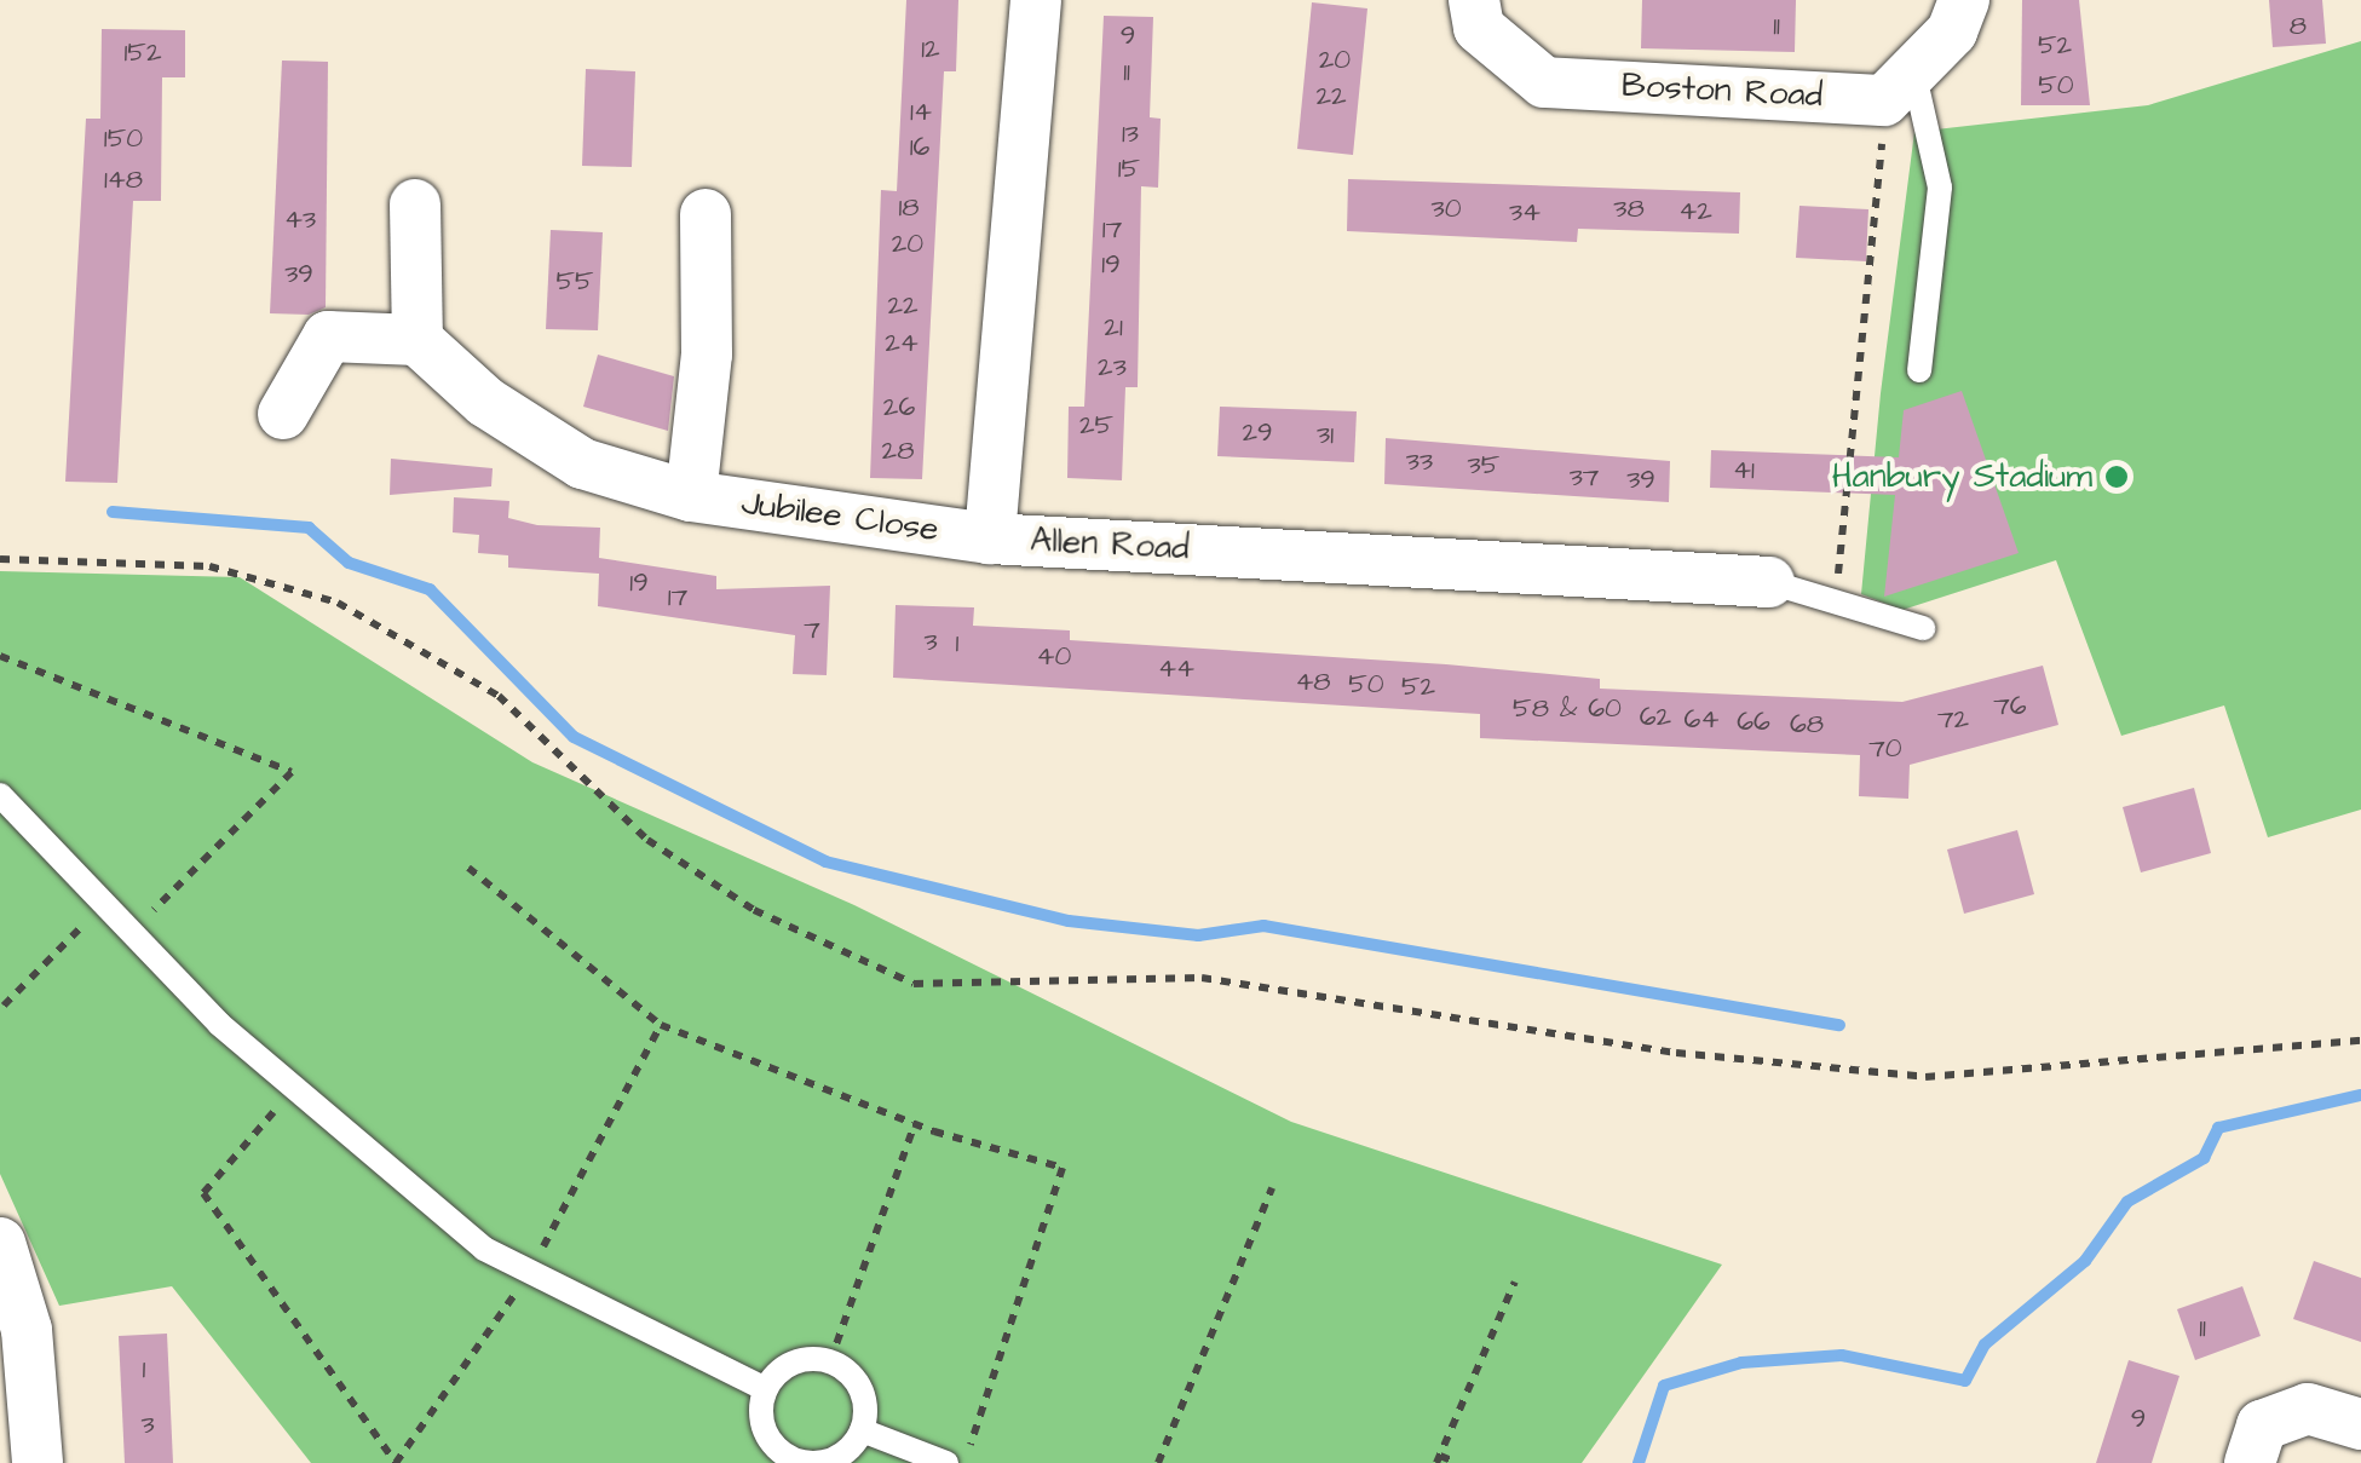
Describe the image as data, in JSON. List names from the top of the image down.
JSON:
{
  "streets": {
    "street": ["Boston Road", "Jubilee Close", "Allen Road"]
  },
  "crossings": [
    ["Jubilee Close", "Allen Road"]
  ],
  "places": ["Hanbury Stadium"],
  "house_numbers": [
    "11",
    "8",
    "9",
    "52",
    "12",
    "152",
    "20",
    "11",
    "50",
    "22",
    "14",
    "13",
    "150",
    "16",
    "15",
    "148",
    "18",
    "30",
    "38",
    "42",
    "34",
    "43",
    "17",
    "20",
    "19",
    "39",
    "55",
    "22",
    "21",
    "24",
    "23",
    "26",
    "25",
    "29",
    "31",
    "28",
    "33",
    "35",
    "41",
    "37",
    "39",
    "19",
    "17",
    "7",
    "3",
    "1",
    "40",
    "44",
    "48",
    "50",
    "52",
    "76",
    "58 & 60",
    "62",
    "64",
    "72",
    "66",
    "68",
    "70",
    "11",
    "1",
    "9",
    "3"
  ]
}
